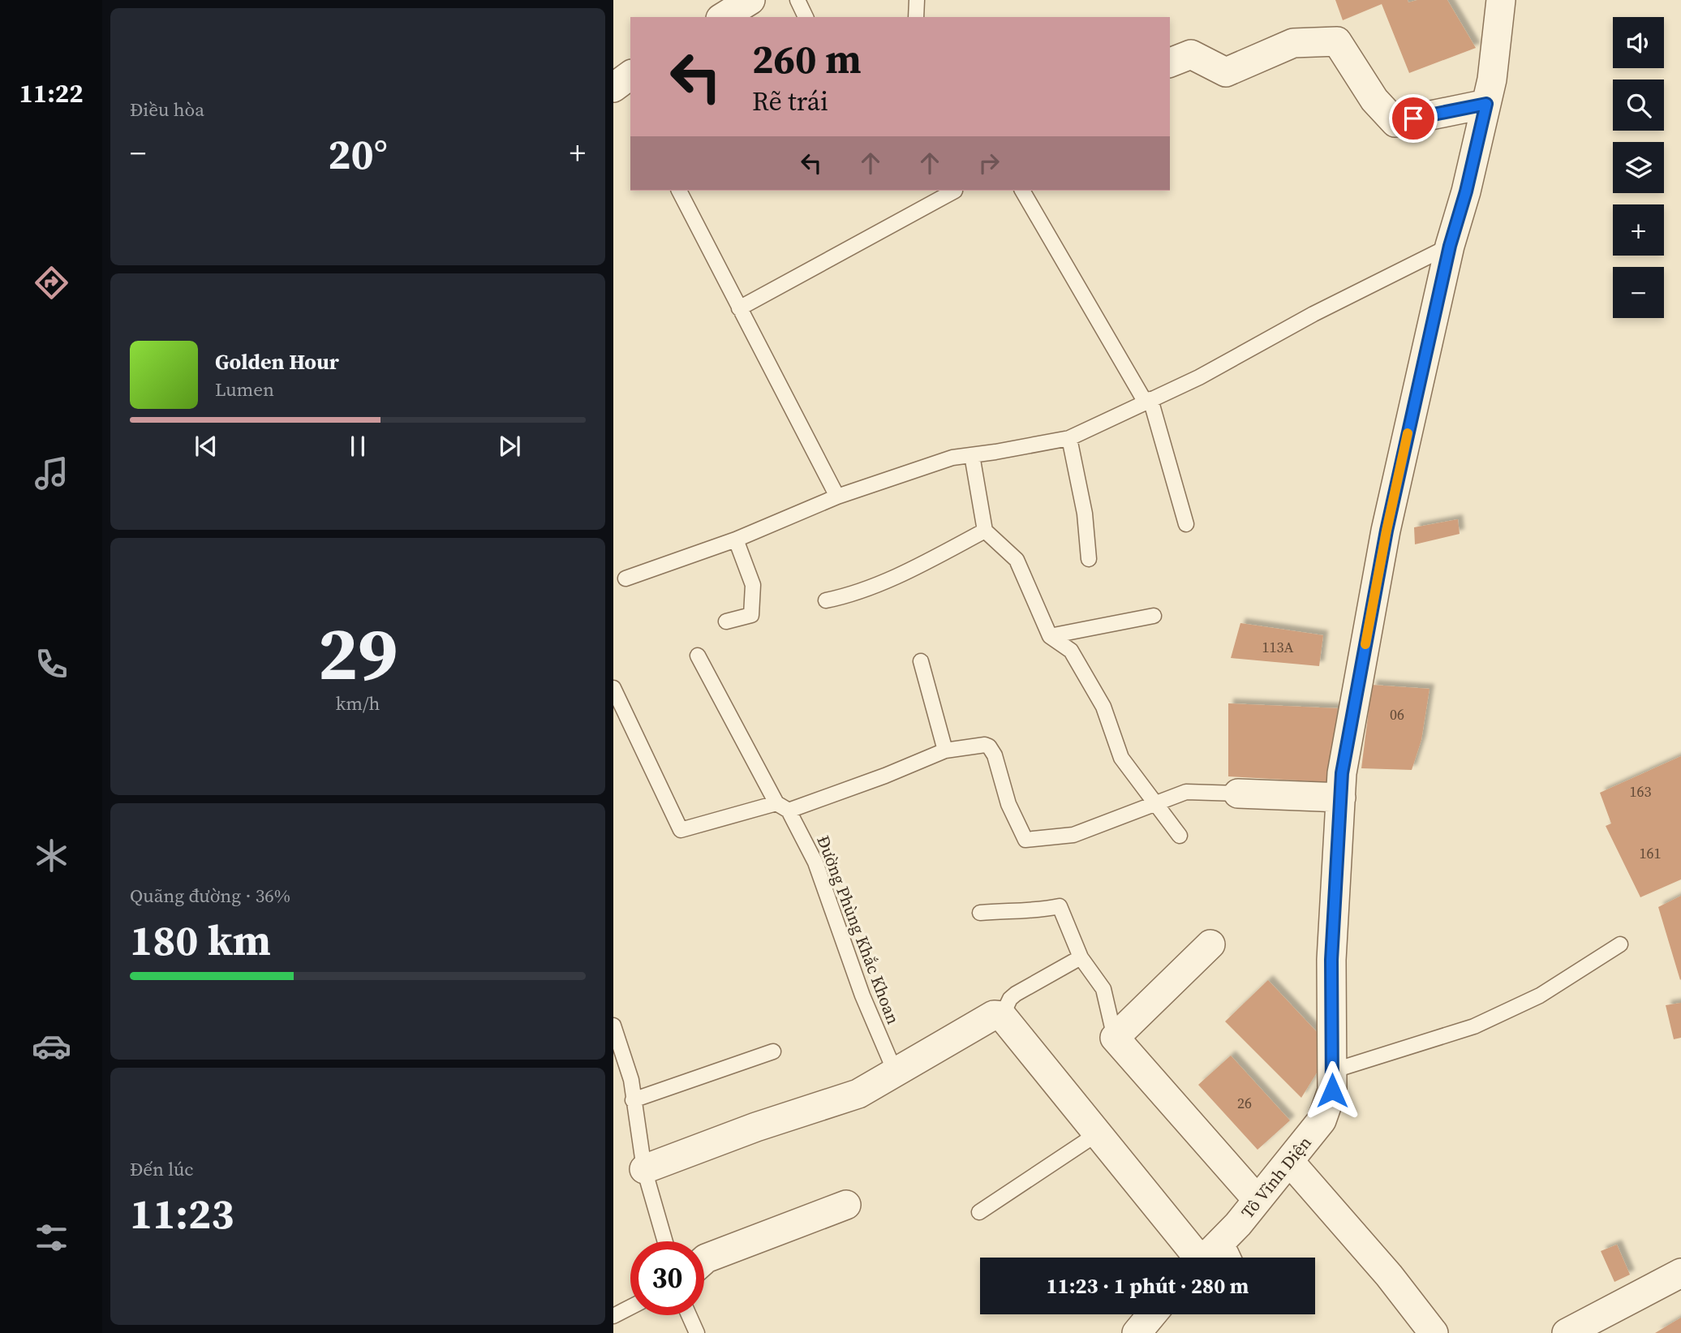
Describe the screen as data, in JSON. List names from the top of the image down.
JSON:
{
  "streets": {
    "street": ["Tô Vĩnh Diện"],
    "lane": ["Đường Phùng Khắc Khoan"]
  },
  "house_numbers": [
    "113A",
    "06",
    "163",
    "161",
    "26"
  ],
  "page": {
    "tabs": "11:22",
    "tile": [
      "Điều hòa",
      ["29", "km/h"],
      ["Quãng đường · 36%", "180 km"],
      ["Đến lúc", "11:23"]
    ],
    "map_buttons": ["+", "−"],
    "turn": ["260 m", "Rẽ trái"],
    "heat": ["−", "20°", "+"],
    "song": ["Golden Hour", "Lumen"],
    "limit": "30",
    "trip": "11:23 · 1 phút · 280 m"
  }
}
